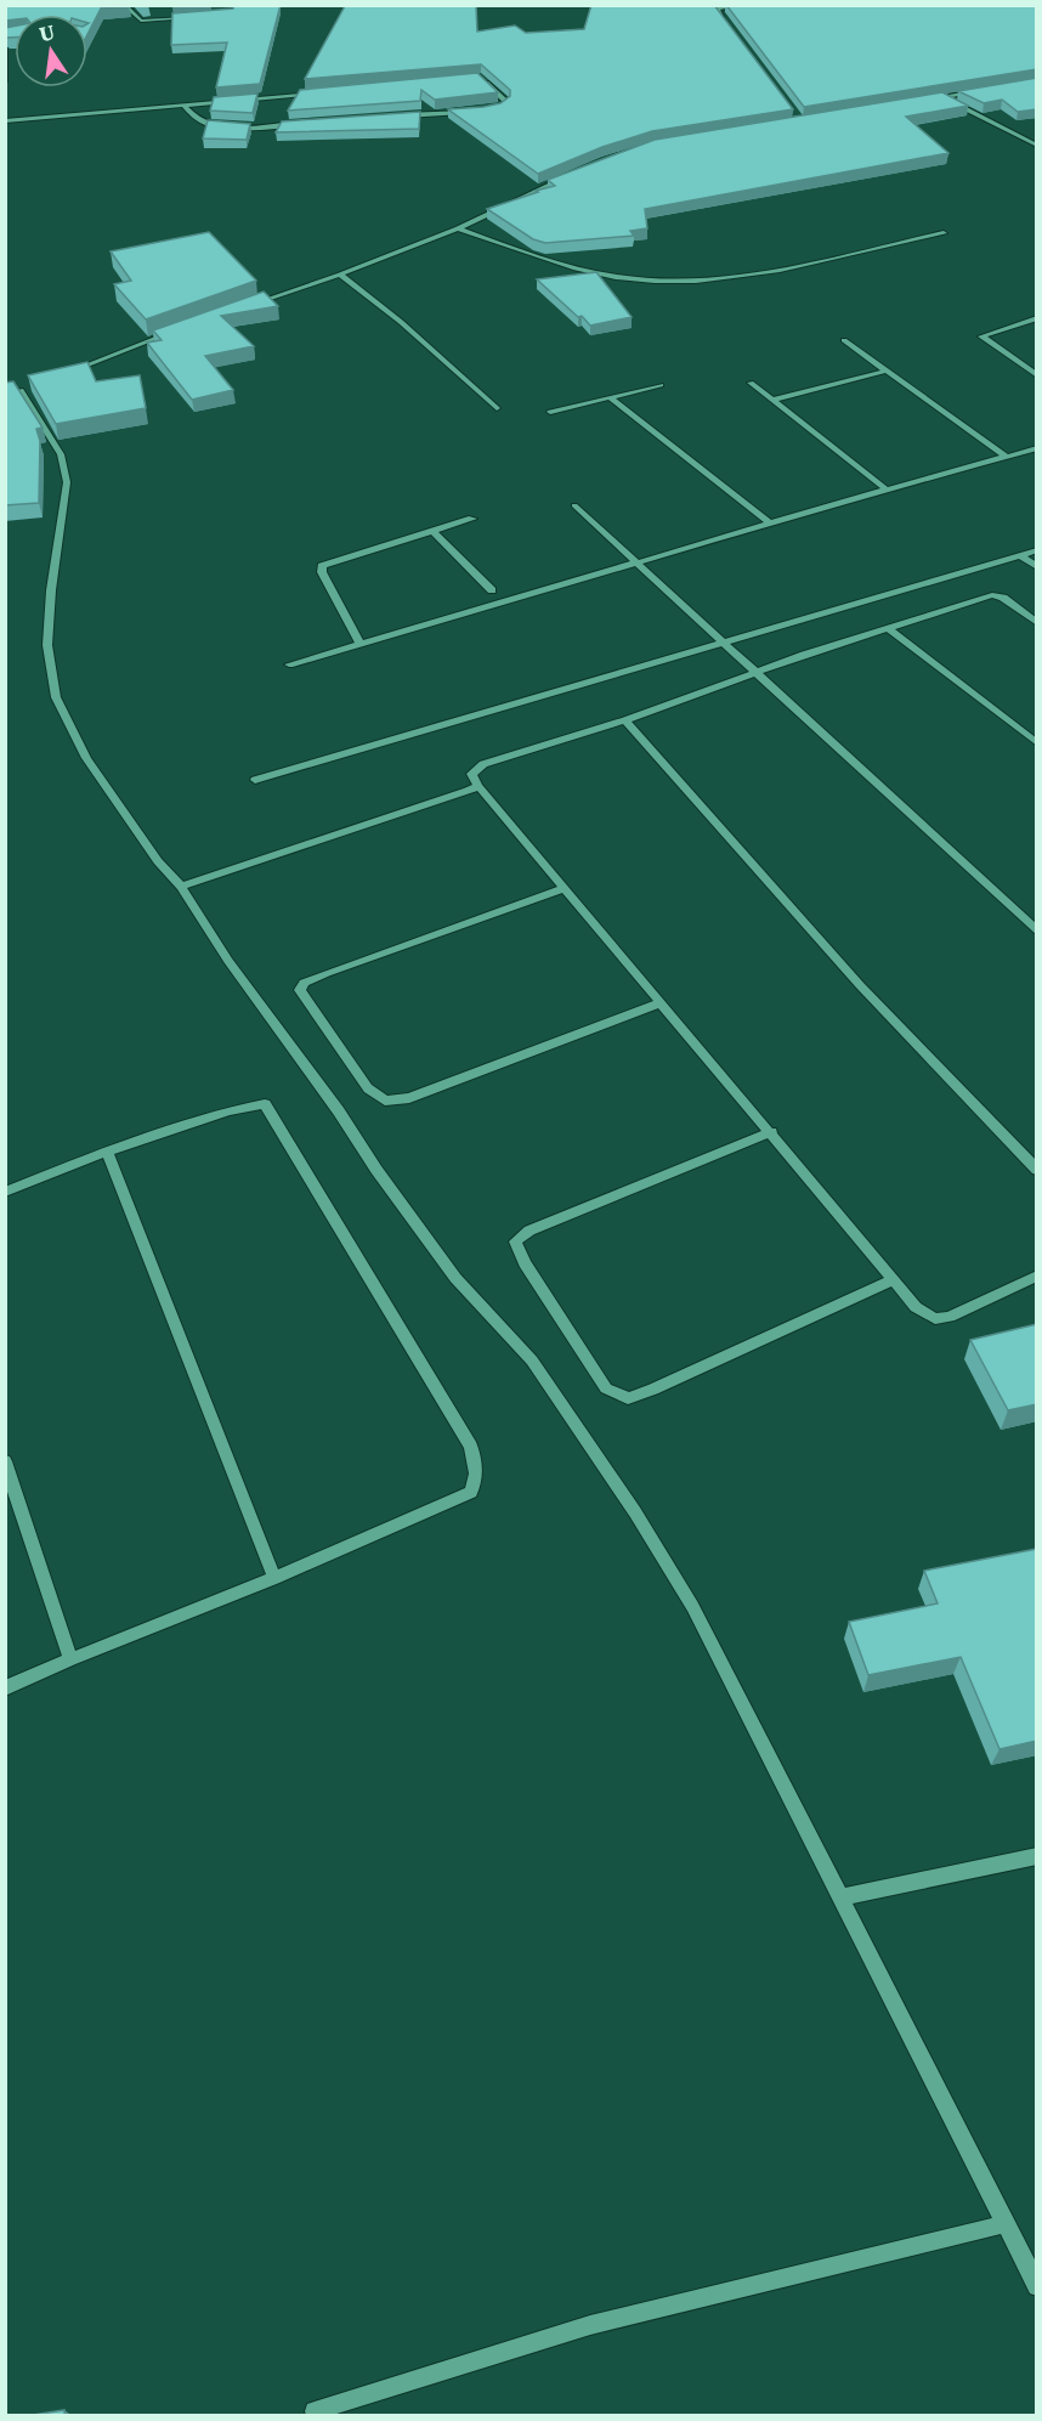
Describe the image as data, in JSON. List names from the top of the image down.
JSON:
{
  "north": "top"
}
